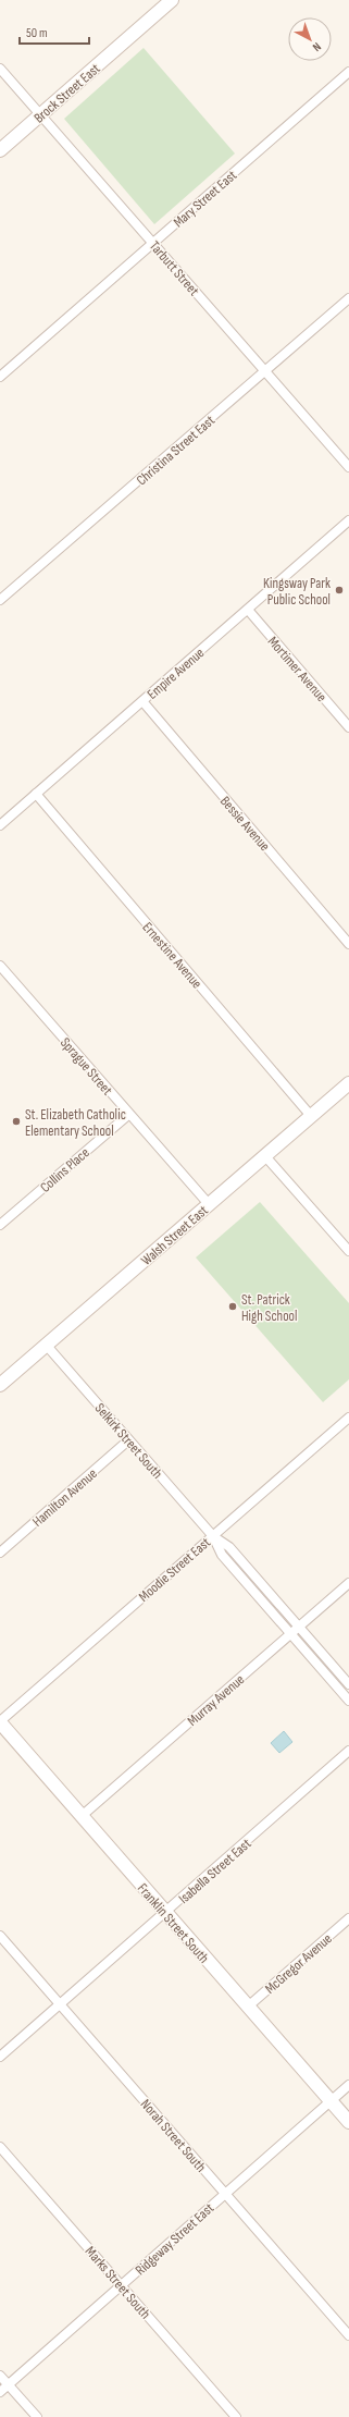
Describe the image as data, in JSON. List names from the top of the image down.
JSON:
{
  "streets": {
    "street": [
      "Brock Street East",
      "Mary Street East",
      "Tarbutt Street",
      "Christina Street East",
      "Mortimer Avenue",
      "Empire Avenue",
      "Bessie Avenue",
      "Ernestine Avenue",
      "Sprague Street",
      "Collins Place",
      "Walsh Street East",
      "Selkirk Street South",
      "Hamilton Avenue",
      "Moodie Street East",
      "Murray Avenue",
      "Isabella Street East",
      "Franklin Street South",
      "McGregor Avenue",
      "Norah Street South",
      "Ridgeway Street East",
      "Marks Street South"
    ]
  },
  "crossings": [
    ["Brock Street East", "Tarbutt Street"],
    ["Mary Street East", "Tarbutt Street"],
    ["Tarbutt Street", "Christina Street East"],
    ["Mortimer Avenue", "Empire Avenue"],
    ["Empire Avenue", "Bessie Avenue"],
    ["Empire Avenue", "Ernestine Avenue"],
    ["Ernestine Avenue", "Walsh Street East"],
    ["Sprague Street", "Collins Place"],
    ["Sprague Street", "Walsh Street East"],
    ["Walsh Street East", "Selkirk Street South"],
    ["Selkirk Street South", "Hamilton Avenue"],
    ["Selkirk Street South", "Moodie Street East"],
    ["Selkirk Street South", "Murray Avenue"],
    ["Moodie Street East", "Franklin Street South"],
    ["Murray Avenue", "Franklin Street South"],
    ["Isabella Street East", "Franklin Street South"],
    ["Isabella Street East", "Norah Street South"],
    ["Franklin Street South", "McGregor Avenue"],
    ["Franklin Street South", "Ridgeway Street East"],
    ["Norah Street South", "Ridgeway Street East"],
    ["Ridgeway Street East", "Marks Street South"]
  ],
  "places": ["Kingsway Park Public School", "St. Elizabeth Catholic Elementary School", "St. Patrick High School"],
  "scale_bar": "50 m",
  "north": "bottom right"
}
